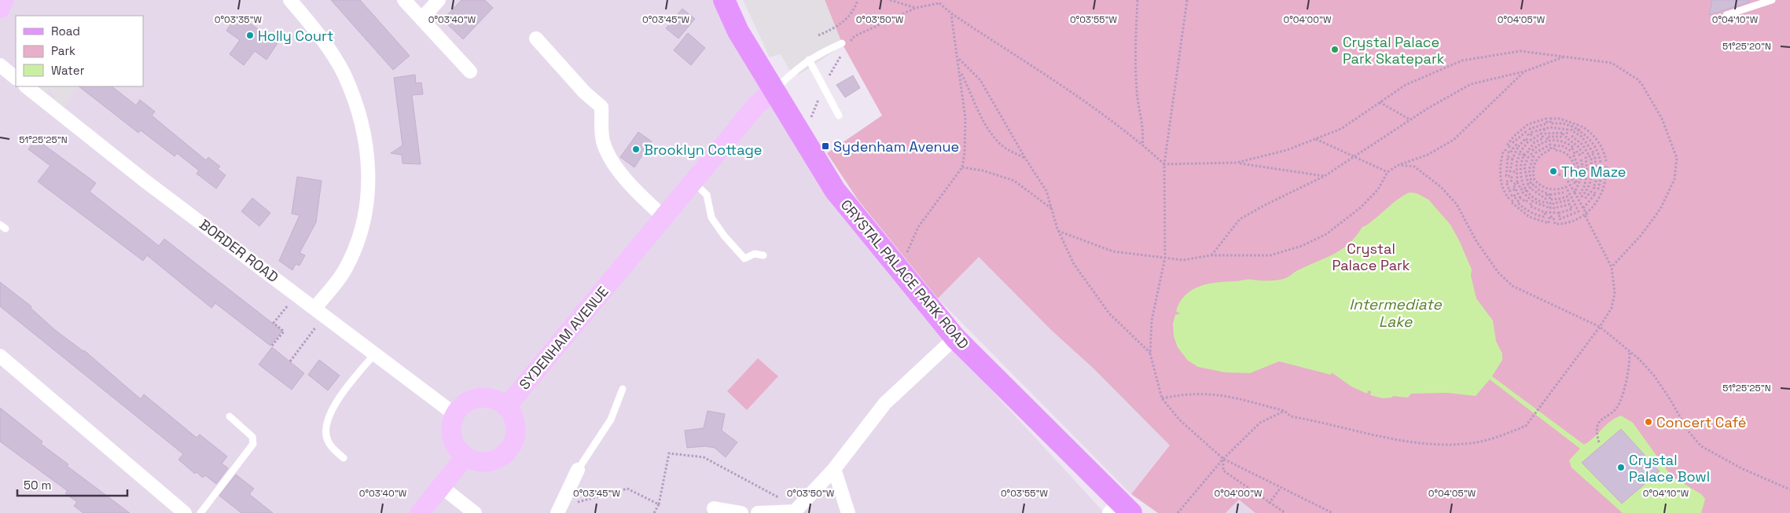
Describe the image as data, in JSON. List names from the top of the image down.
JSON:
{
  "streets": {
    "main road": ["CRYSTAL PALACE PARK ROAD"],
    "street": ["BORDER ROAD", "SYDENHAM AVENUE"]
  },
  "crossings": [
    ["BORDER ROAD", "SYDENHAM AVENUE"],
    ["CRYSTAL PALACE PARK ROAD", "SYDENHAM AVENUE"]
  ],
  "water": ["Intermediate Lake"],
  "parks": ["Crystal Palace Park"],
  "places": {
    "other": [
      "Holly Court",
      "Crystal Palace Park Skatepark",
      "Brooklyn Cottage",
      "The Maze",
      "Concert Café",
      "Crystal Palace Bowl"
    ],
    "transit": ["Sydenham Avenue"]
  },
  "legend": ["Road", "Park", "Water"],
  "scale_bar": "50 m",
  "coordinates": [
    "0°03'35\"W",
    "0°03'40\"W",
    "0°03'45\"W",
    "0°03'50\"W",
    "0°03'55\"W",
    "0°04'00\"W",
    "0°04'05\"W",
    "0°04'10\"W",
    "51°25'20\"N",
    "51°25'25\"N"
  ]
}
